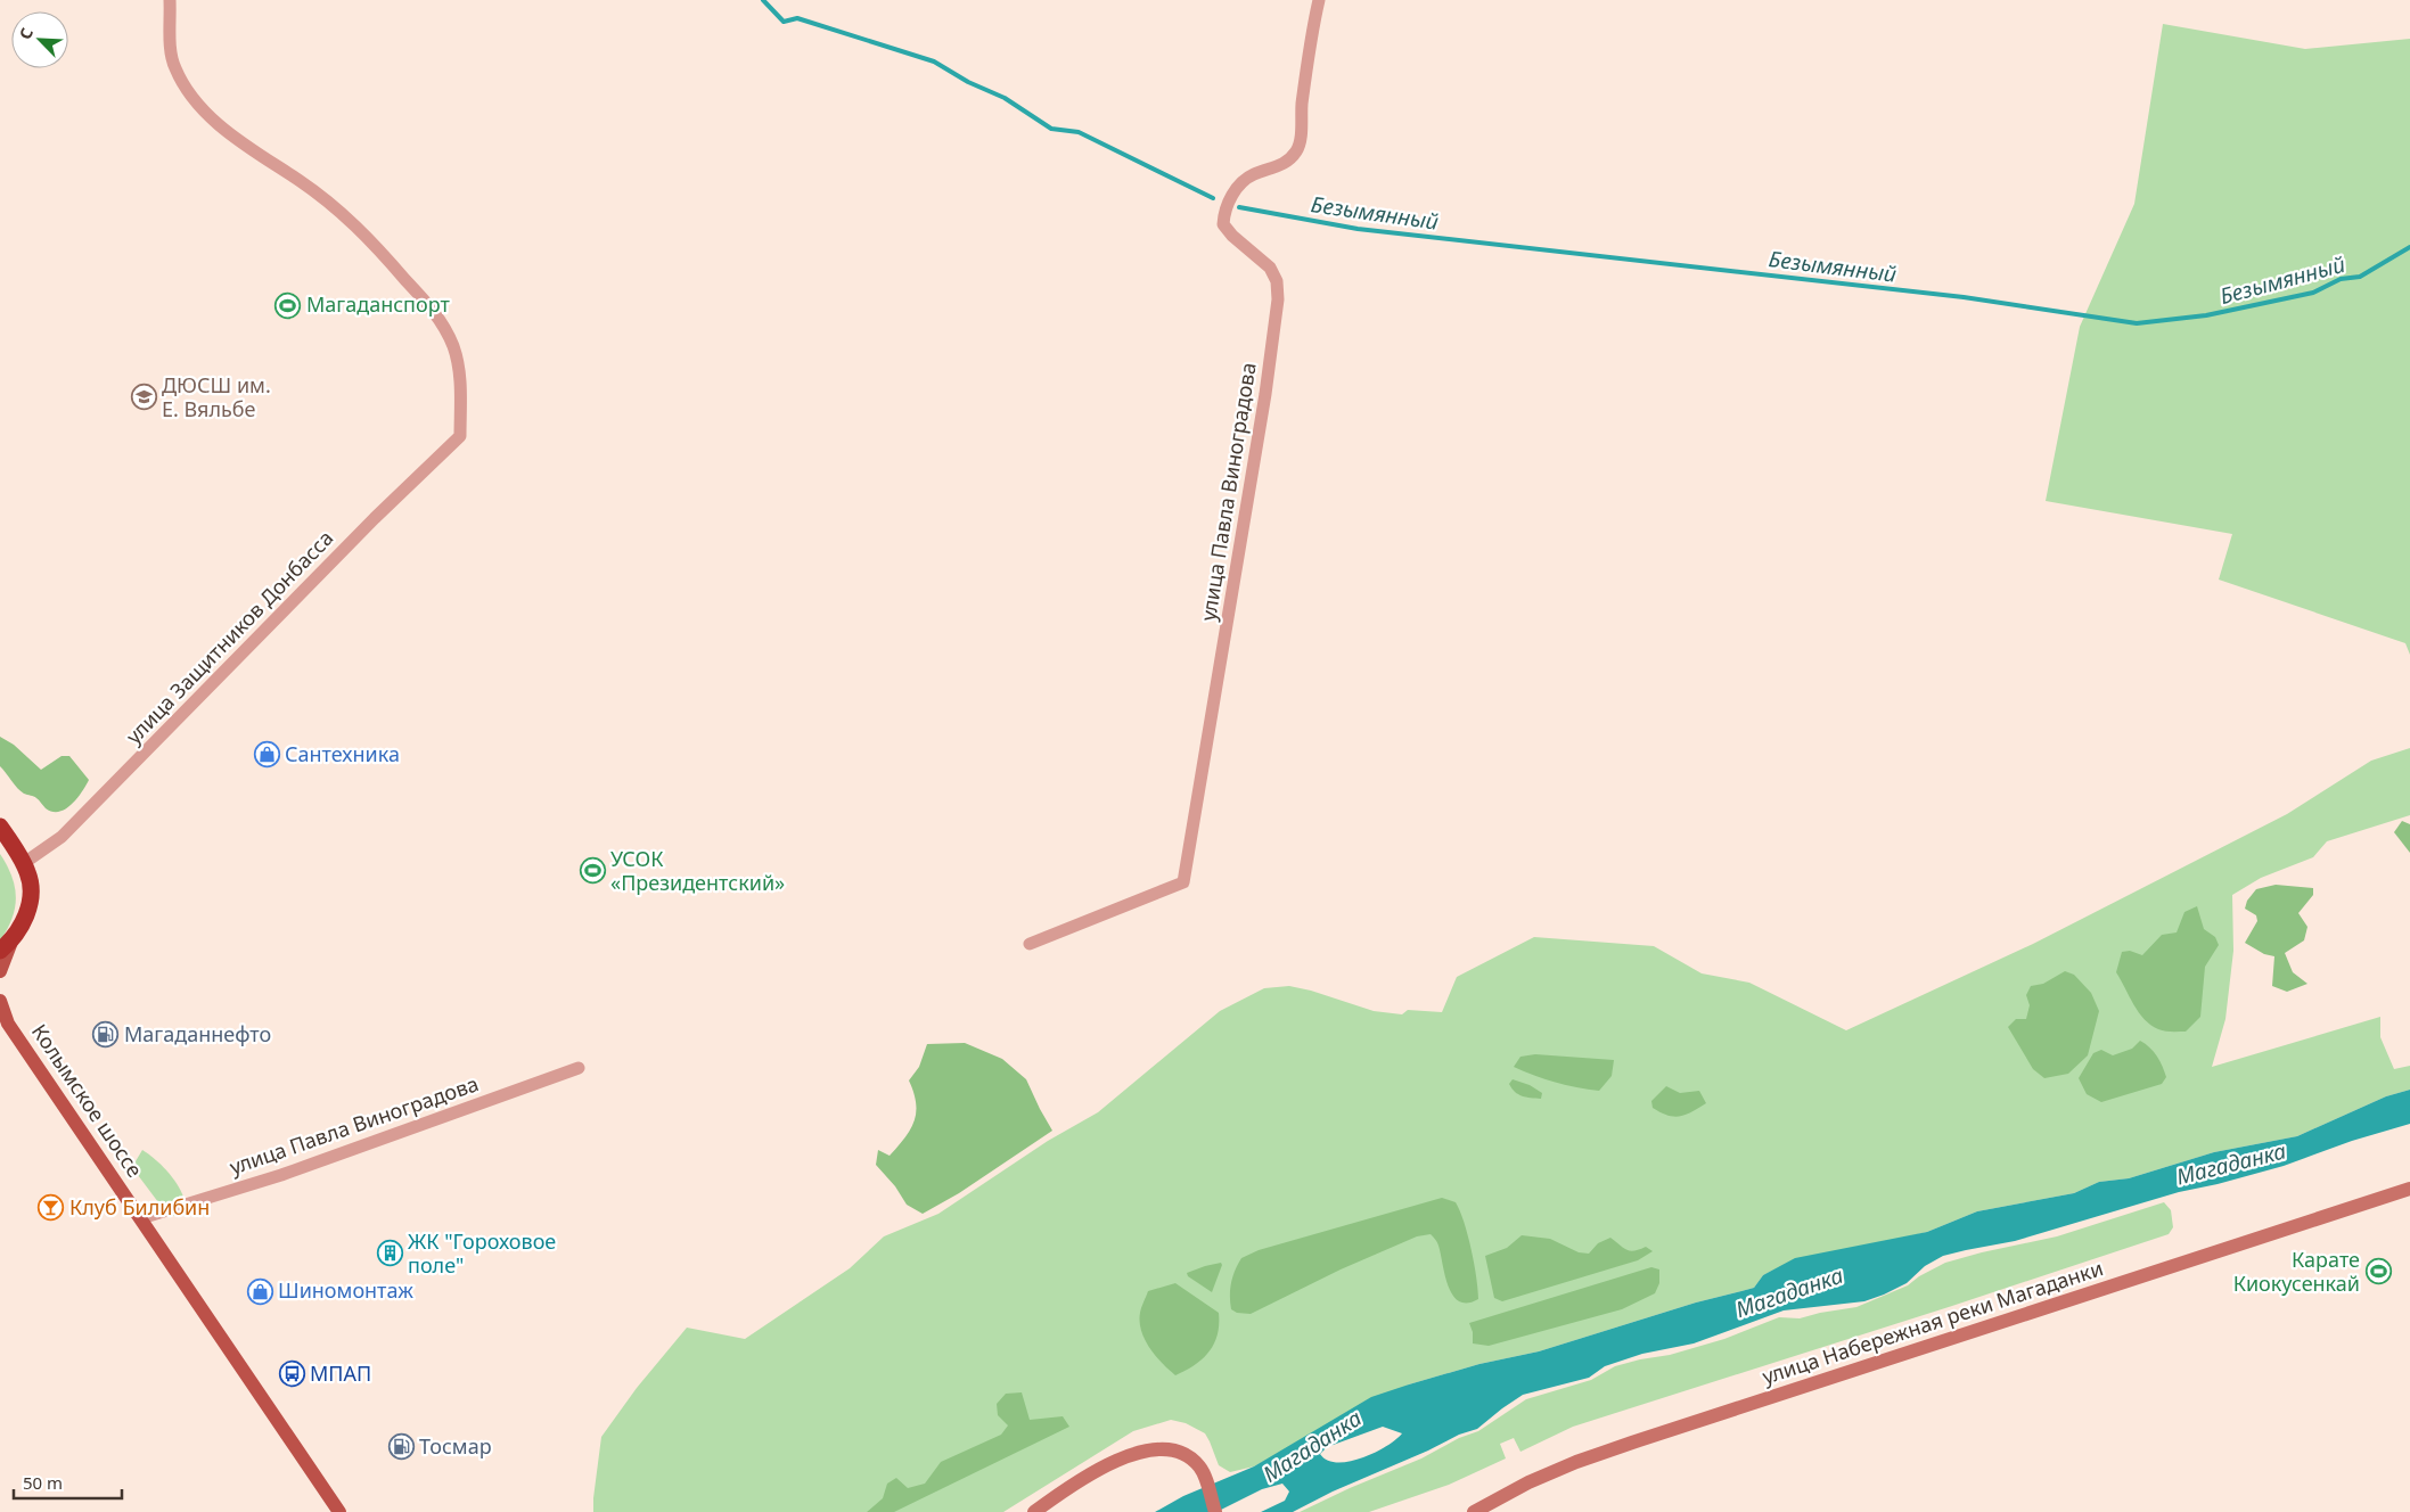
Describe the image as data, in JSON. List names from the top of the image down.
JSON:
{
  "streets": {
    "main road": ["Колымское шоссе"],
    "street": ["улица Павла Виноградова", "улица Защитников Донбасса", "улица Набережная реки Магаданки"]
  },
  "crossings": [
    ["улица Павла Виноградова", "Колымское шоссе"]
  ],
  "water": ["Безымянный", "Магаданка"],
  "places": {
    "sports": ["Магаданспорт", "УСОК «Президентский»", "Карате Киокусенкай"],
    "school or university": ["ДЮСШ им. Е. Вяльбе"],
    "shop": ["Сантехника", "Шиномонтаж"],
    "fuel station": ["Магаданнефто", "Тосмар"],
    "bar": ["Клуб Билибин"],
    "building": ["ЖК \"Гороховое поле\""],
    "bus stop": ["МПАП"]
  },
  "scale_bar": "50 m",
  "north": "top left"
}
